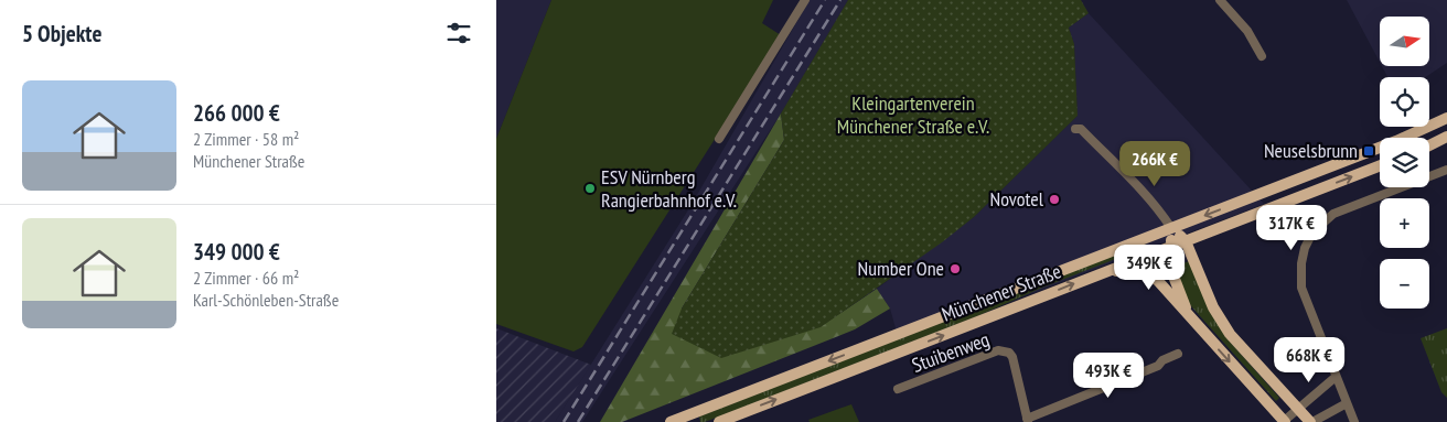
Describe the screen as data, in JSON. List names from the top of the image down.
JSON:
{
  "streets": {
    "main road": ["Münchener Straße"],
    "street": ["Stuibenweg"]
  },
  "parks": ["Kleingartenverein Münchener Straße e.V."],
  "places": {
    "transit": ["Neuselsbrunn"],
    "other": ["ESV Nürnberg Rangierbahnhof e.V.", "Novotel", "Number One"]
  },
  "north": "right",
  "page": {
    "heading": "5 Objekte",
    "map_buttons": ["+", "−"],
    "list": [
      {
        "name": "266 000 €",
        "note": "2 Zimmer · 58 m² · Münchener Straße"
      },
      {
        "name": "349 000 €",
        "note": "2 Zimmer · 66 m² · Karl-Schönleben-Straße"
      }
    ],
    "price": [
      "266K €",
      "317K €",
      "349K €",
      "668K €",
      "493K €"
    ]
  }
}
